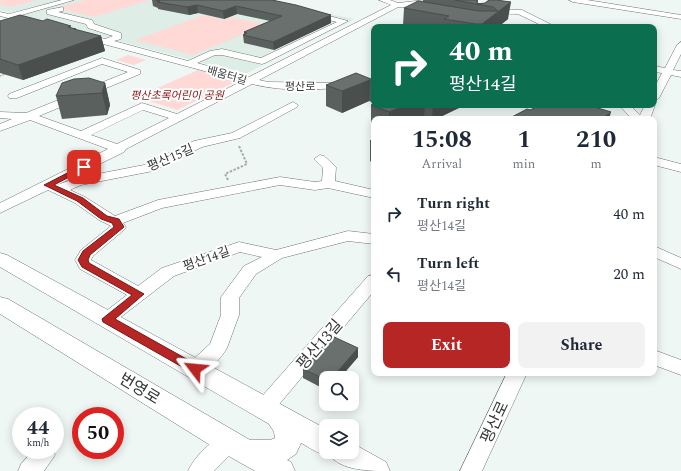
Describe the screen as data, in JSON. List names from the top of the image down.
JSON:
{
  "streets": {
    "main road": ["번영로"],
    "street": [
      "배움터길",
      "평산로",
      "평산15길",
      "평산14길",
      "평산13길"
    ]
  },
  "crossings": [
    ["배움터길", "평산로"],
    ["배움터길", "평산15길"]
  ],
  "parks": ["평산초록어린이 공원"],
  "page": {
    "turn": ["40 m", "평산14길"],
    "eta": [
      "15:08",
      "Arrival",
      "1",
      "min",
      "210",
      "m"
    ],
    "list": [
      {
        "name": "Turn right",
        "note": "평산14길",
        "value": "40 m"
      },
      {
        "name": "Turn left",
        "note": "평산14길",
        "value": "20 m"
      }
    ],
    "buttons": ["Exit", "Share"],
    "speed": "44 km/h",
    "limit": "50"
  }
}
